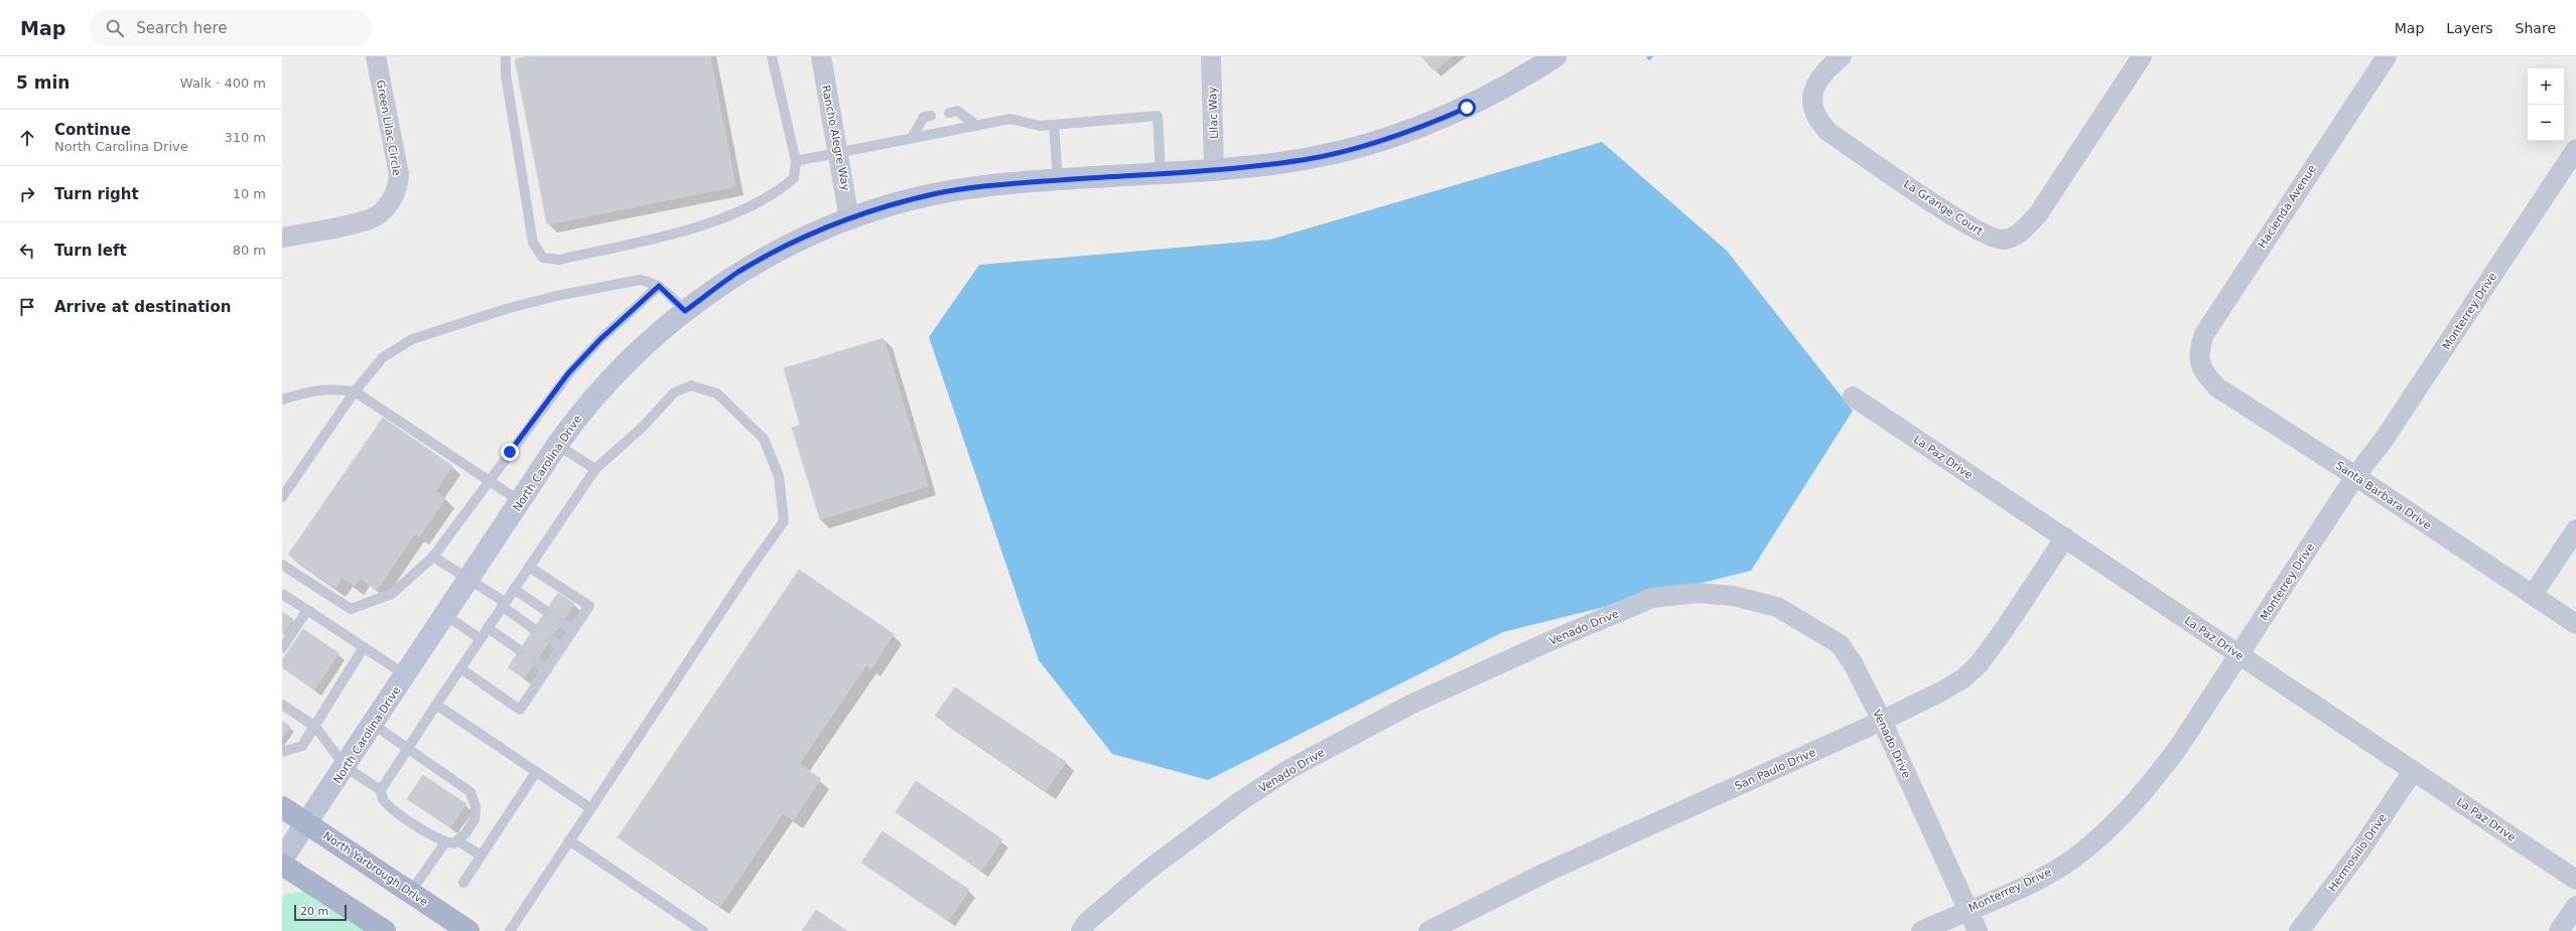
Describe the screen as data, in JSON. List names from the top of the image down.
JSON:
{
  "streets": {
    "main road": ["North Carolina Drive", "North Yarbrough Drive"],
    "street": [
      "Lilac Way",
      "Green Lilac Circle",
      "Rancho Alegre Way",
      "Hacienda Avenue",
      "La Grange Court",
      "Monterrey Drive",
      "La Paz Drive",
      "Santa Barbara Drive",
      "Venado Drive",
      "San Paulo Drive",
      "Hermosillo Drive"
    ]
  },
  "crossings": [
    ["Lilac Way", "North Carolina Drive"],
    ["Rancho Alegre Way", "North Carolina Drive"],
    ["Hacienda Avenue", "Santa Barbara Drive"],
    ["Monterrey Drive", "La Paz Drive"],
    ["Monterrey Drive", "Santa Barbara Drive"],
    ["Monterrey Drive", "Venado Drive"],
    ["La Paz Drive", "San Paulo Drive"],
    ["La Paz Drive", "Hermosillo Drive"],
    ["North Carolina Drive", "North Yarbrough Drive"],
    ["Venado Drive", "San Paulo Drive"]
  ],
  "scale_bar": "20 m",
  "page": {
    "header": "Map",
    "search": "Search here",
    "nav": ["Map", "Layers", "Share"],
    "heading": ["5 min", "Walk · 400 m"],
    "map_buttons": ["+", "−"],
    "list": [
      ["Continue", "North Carolina Drive", "310 m"],
      ["Turn right", "10 m"],
      ["Turn left", "80 m"],
      "Arrive at destination"
    ],
    "scale": "20 m"
  }
}
